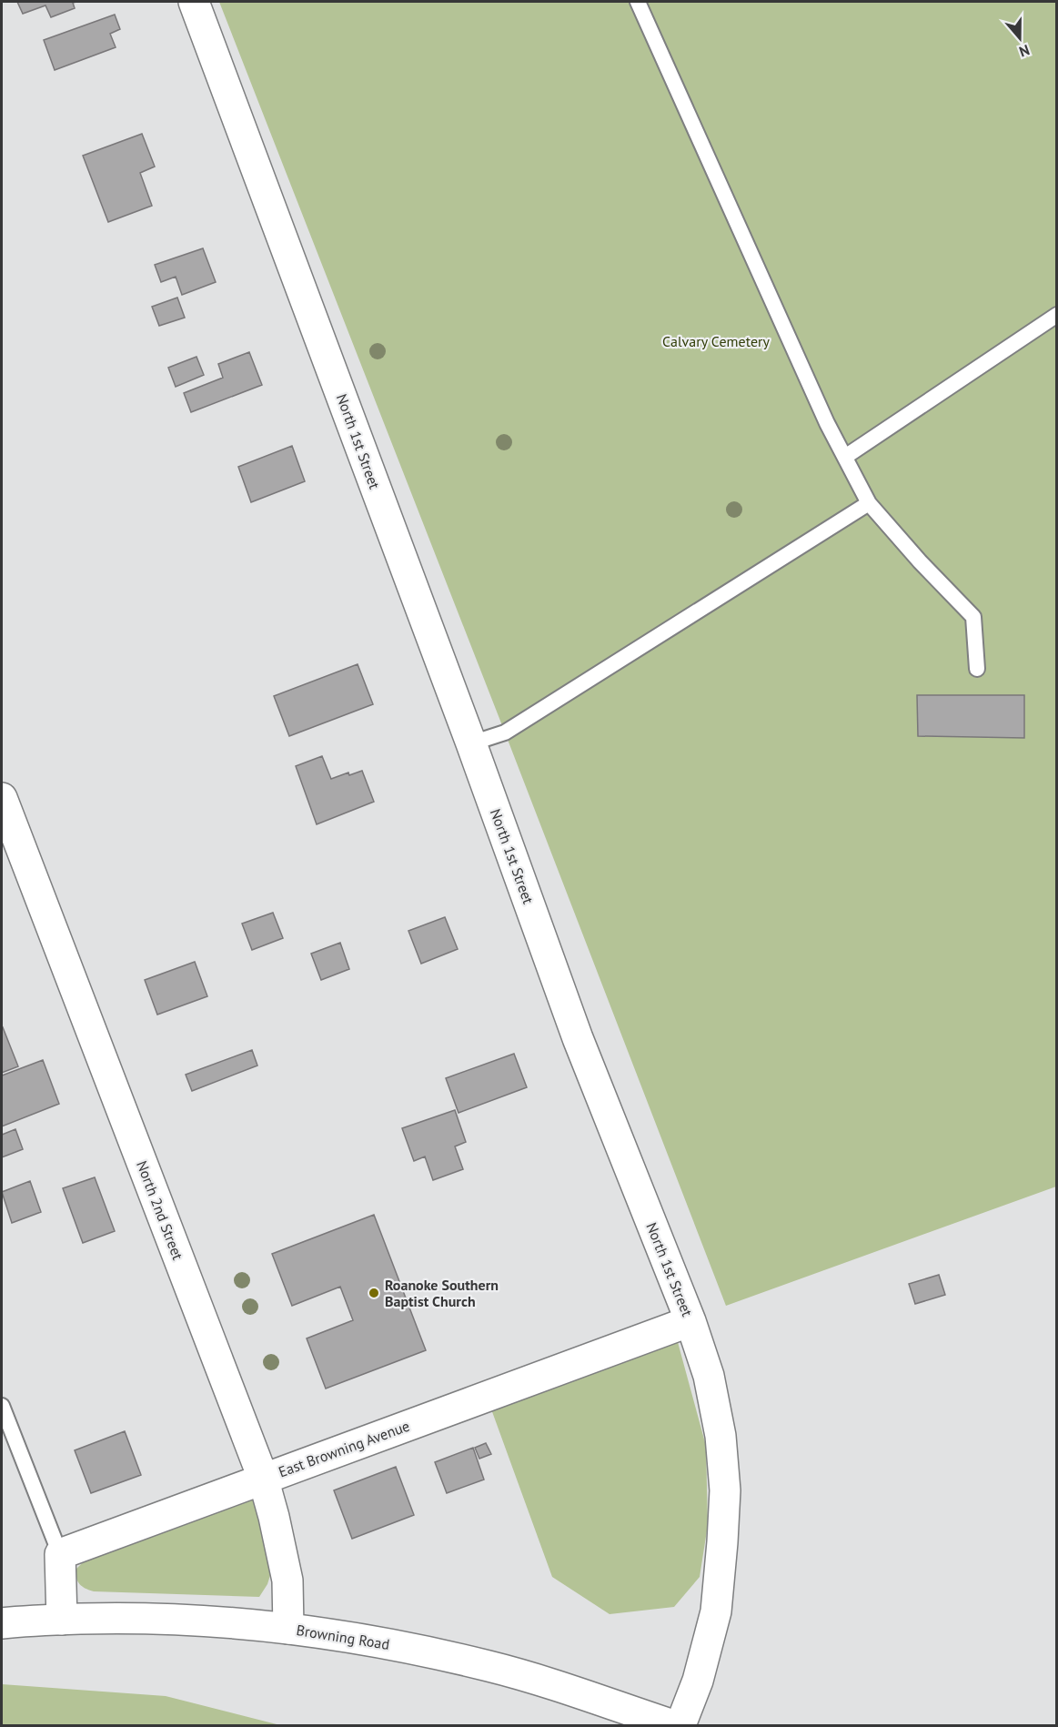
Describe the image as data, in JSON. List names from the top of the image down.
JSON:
{
  "streets": {
    "street": [
      "North 1st Street",
      "North 2nd Street",
      "East Browning Avenue",
      "Browning Road"
    ]
  },
  "crossings": [
    ["North 1st Street", "East Browning Avenue"],
    ["North 2nd Street", "East Browning Avenue"],
    ["North 2nd Street", "Browning Road"]
  ],
  "parks": ["Calvary Cemetery"],
  "places": ["Roanoke Southern Baptist Church"],
  "north": "bottom"
}
